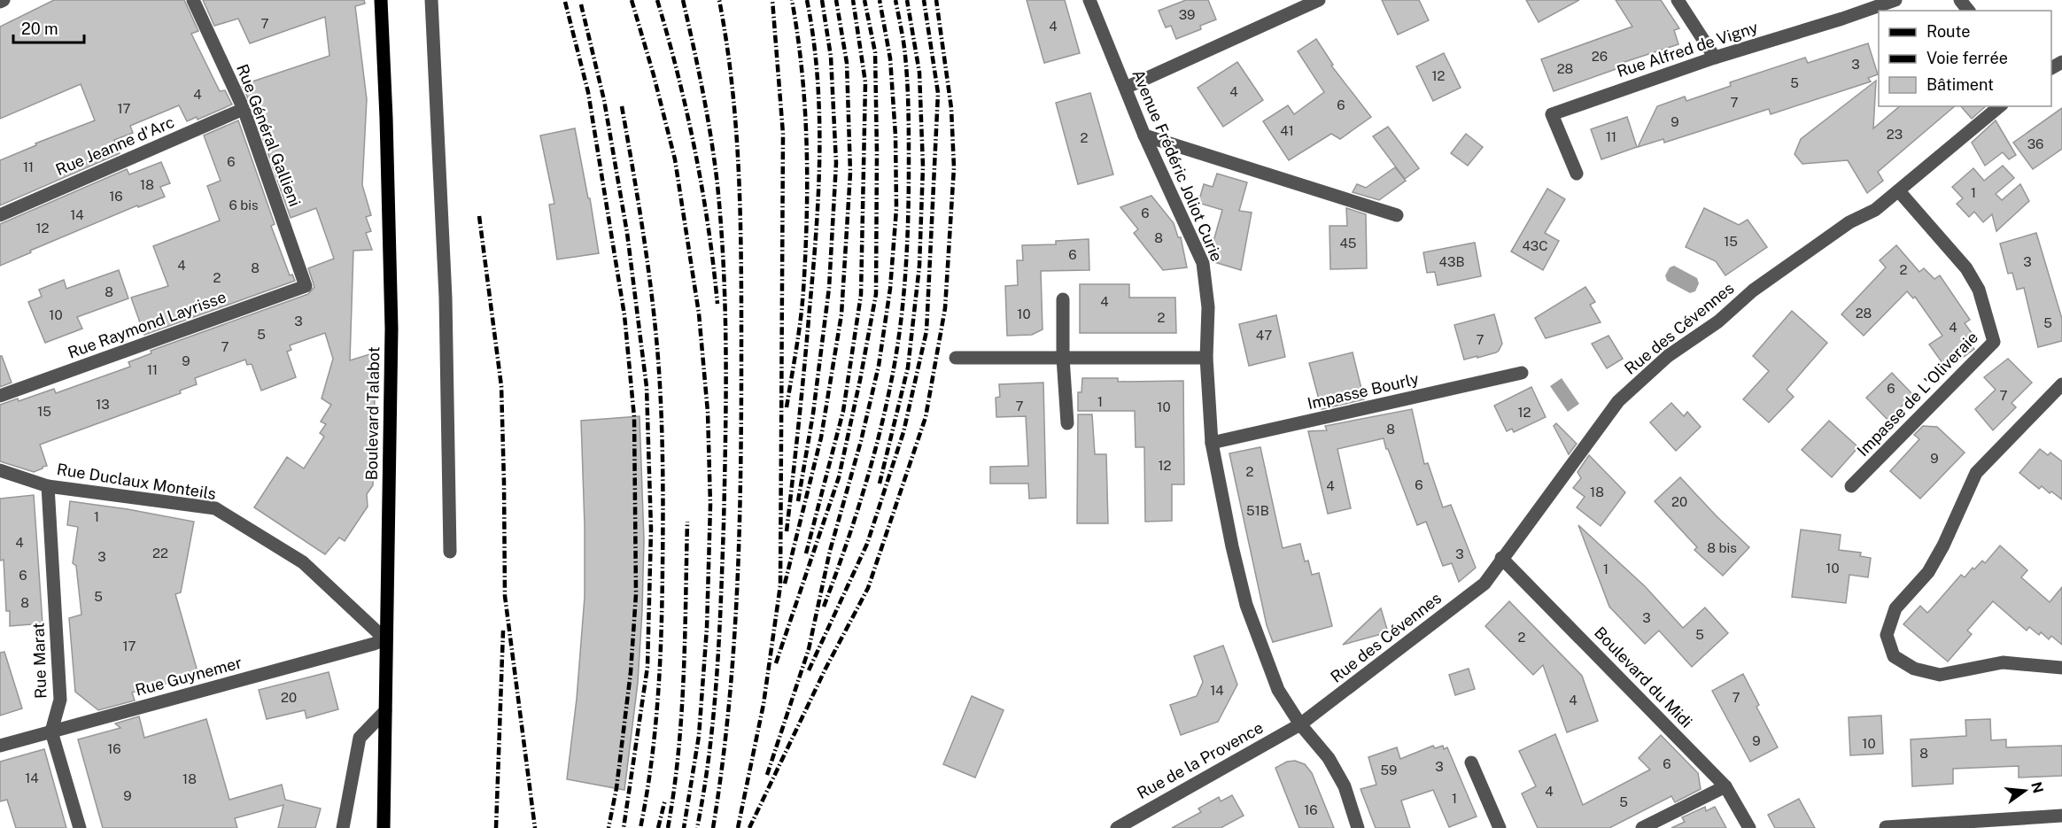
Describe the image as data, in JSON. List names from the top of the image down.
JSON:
{
  "streets": {
    "main road": ["Boulevard Talabot"],
    "street": [
      "Rue Alfred de Vigny",
      "Rue Général Gallieni",
      "Rue Jeanne d'Arc",
      "Avenue Frédéric Joliot Curie",
      "Rue Raymond Layrisse",
      "Rue des Cévennes",
      "Impasse Bourly",
      "Impasse de L'Oliveraie",
      "Rue Duclaux Monteils",
      "Rue Marat",
      "Rue Guynemer",
      "Boulevard du Midi",
      "Rue de la Provence"
    ]
  },
  "crossings": [
    ["Rue Général Gallieni", "Rue Jeanne d'Arc"],
    ["Rue Général Gallieni", "Rue Raymond Layrisse"],
    ["Avenue Frédéric Joliot Curie", "Rue des Cévennes"],
    ["Avenue Frédéric Joliot Curie", "Impasse Bourly"],
    ["Avenue Frédéric Joliot Curie", "Rue de la Provence"],
    ["Rue des Cévennes", "Impasse de L'Oliveraie"],
    ["Rue des Cévennes", "Boulevard du Midi"],
    ["Rue des Cévennes", "Rue de la Provence"],
    ["Boulevard Talabot", "Rue Duclaux Monteils"],
    ["Boulevard Talabot", "Rue Guynemer"],
    ["Rue Duclaux Monteils", "Rue Marat"],
    ["Rue Duclaux Monteils", "Rue Guynemer"],
    ["Rue Marat", "Rue Guynemer"]
  ],
  "house_numbers": [
    "39",
    "7",
    "4",
    "26",
    "3",
    "28",
    "12",
    "5",
    "4",
    "4",
    "7",
    "6",
    "17",
    "9",
    "41",
    "23",
    "11",
    "2",
    "36",
    "6",
    "11",
    "18",
    "1",
    "16",
    "6 bis",
    "6",
    "14",
    "12",
    "8",
    "15",
    "45",
    "43C",
    "6",
    "43B",
    "3",
    "4",
    "8",
    "2",
    "2",
    "8",
    "4",
    "28",
    "10",
    "10",
    "2",
    "3",
    "5",
    "4",
    "5",
    "47",
    "7",
    "7",
    "9",
    "11",
    "6",
    "7",
    "1",
    "13",
    "7",
    "10",
    "15",
    "12",
    "8",
    "9",
    "12",
    "2",
    "6",
    "4",
    "18",
    "20",
    "51B",
    "1",
    "4",
    "8 bis",
    "22",
    "3",
    "3",
    "10",
    "1",
    "6",
    "5",
    "8",
    "3",
    "5",
    "2",
    "17",
    "14",
    "20",
    "7",
    "4",
    "9",
    "10",
    "16",
    "8",
    "6",
    "3",
    "59",
    "14",
    "18",
    "4",
    "9",
    "1",
    "5",
    "16"
  ],
  "legend": ["Route", "Voie ferrée", "Bâtiment"],
  "scale_bar": "20 m",
  "north": "right"
}
